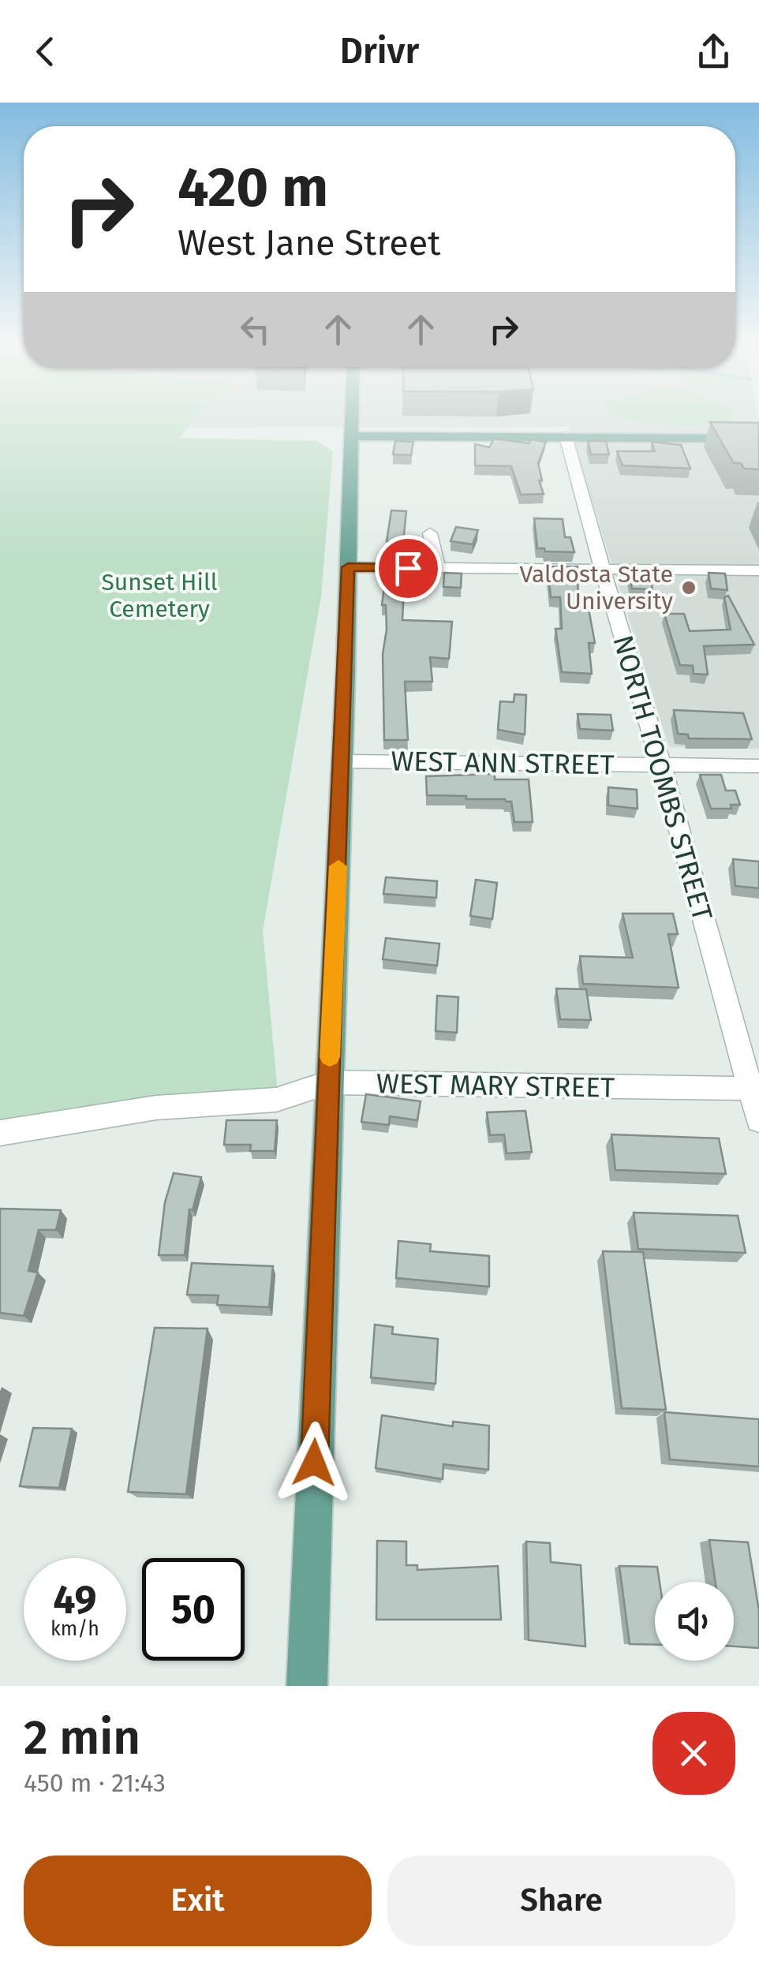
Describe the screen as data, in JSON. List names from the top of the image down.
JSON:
{
  "streets": {
    "street": ["WEST ANN STREET", "NORTH TOOMBS STREET", "WEST MARY STREET"]
  },
  "crossings": [
    ["WEST ANN STREET", "NORTH TOOMBS STREET"],
    ["NORTH TOOMBS STREET", "WEST MARY STREET"]
  ],
  "parks": ["Sunset Hill Cemetery"],
  "places": ["Valdosta State University"],
  "page": {
    "header": "Drivr",
    "turn": ["420 m", "West Jane Street"],
    "speed": "49 km/h",
    "limit": "50",
    "heading": ["2 min", "450 m · 21:43"],
    "buttons": ["Exit", "Share"]
  }
}
